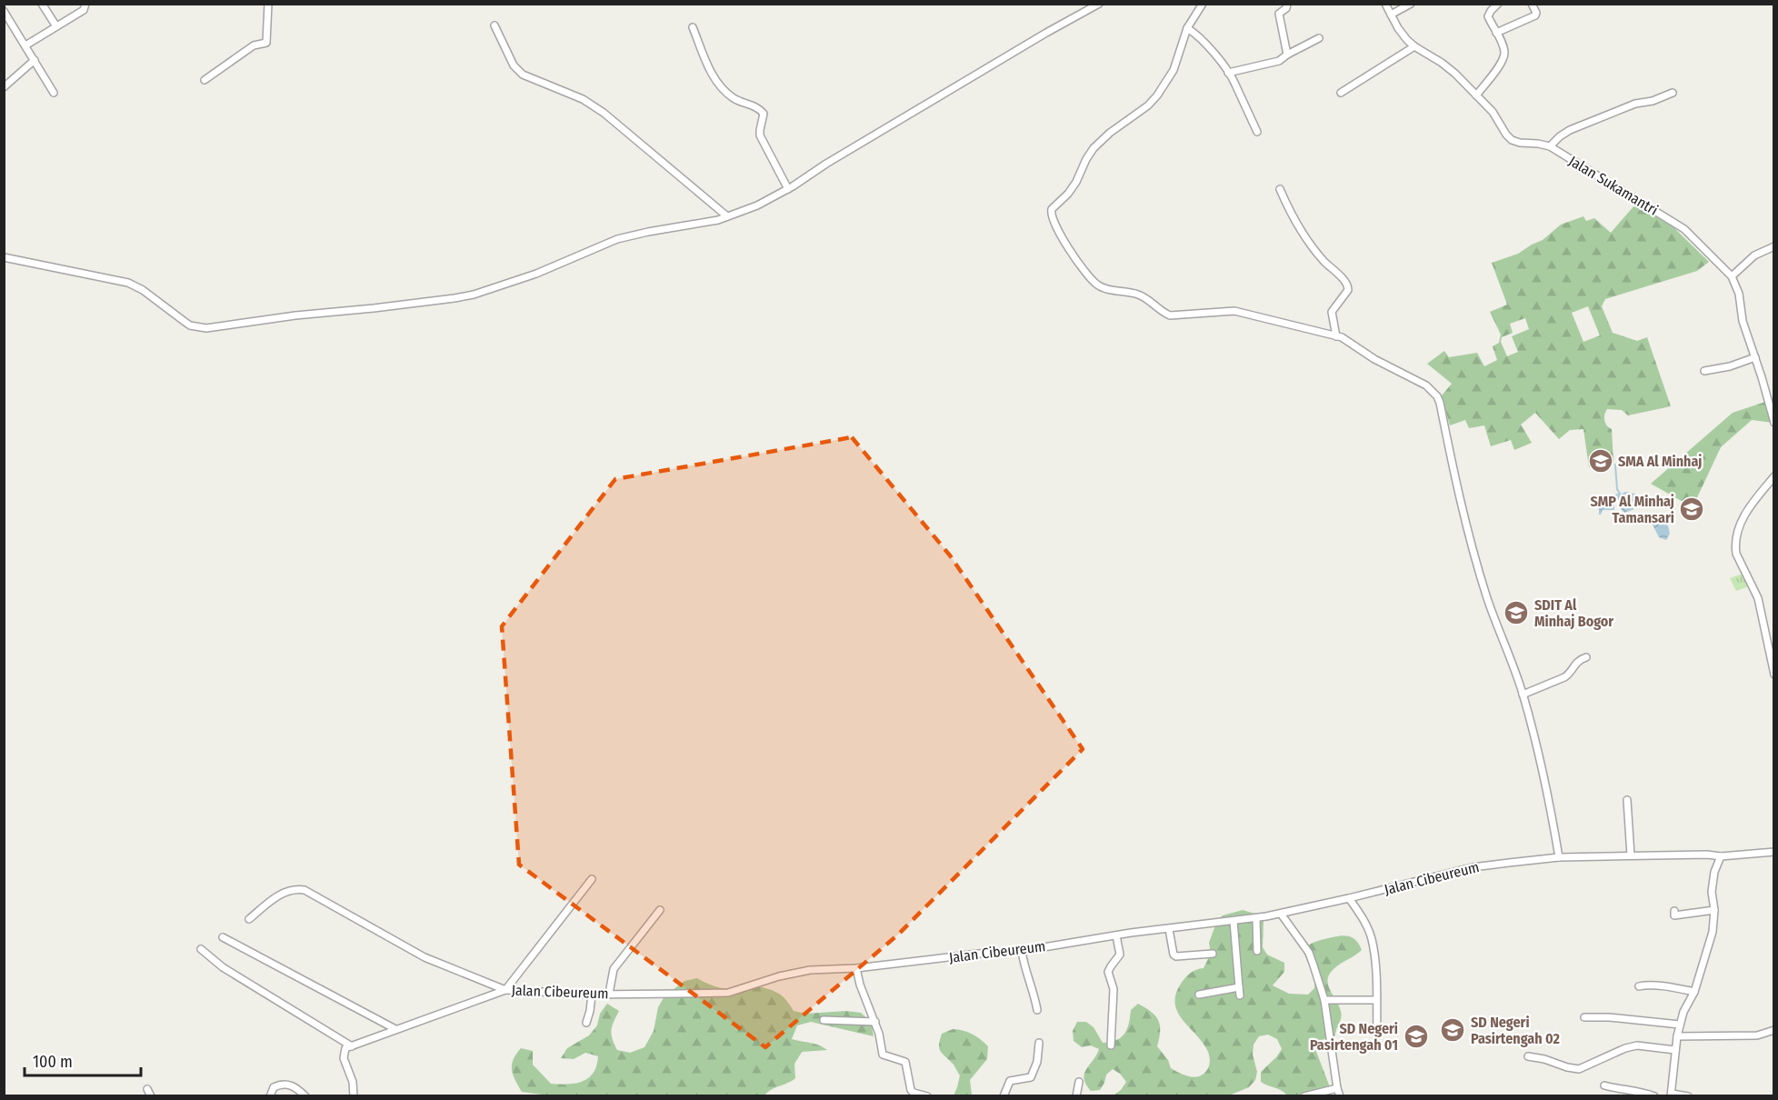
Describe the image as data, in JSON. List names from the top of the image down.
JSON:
{
  "streets": {
    "street": ["Jalan Sukamantri", "Jalan Cibeureum"]
  },
  "places": {
    "school or university": [
      "SMA Al Minhaj",
      "SMP Al Minhaj Tamansari",
      "SDIT Al Minhaj Bogor",
      "SD Negeri Pasirtengah 02",
      "SD Negeri Pasirtengah 01"
    ]
  },
  "scale_bar": "100 m"
}
